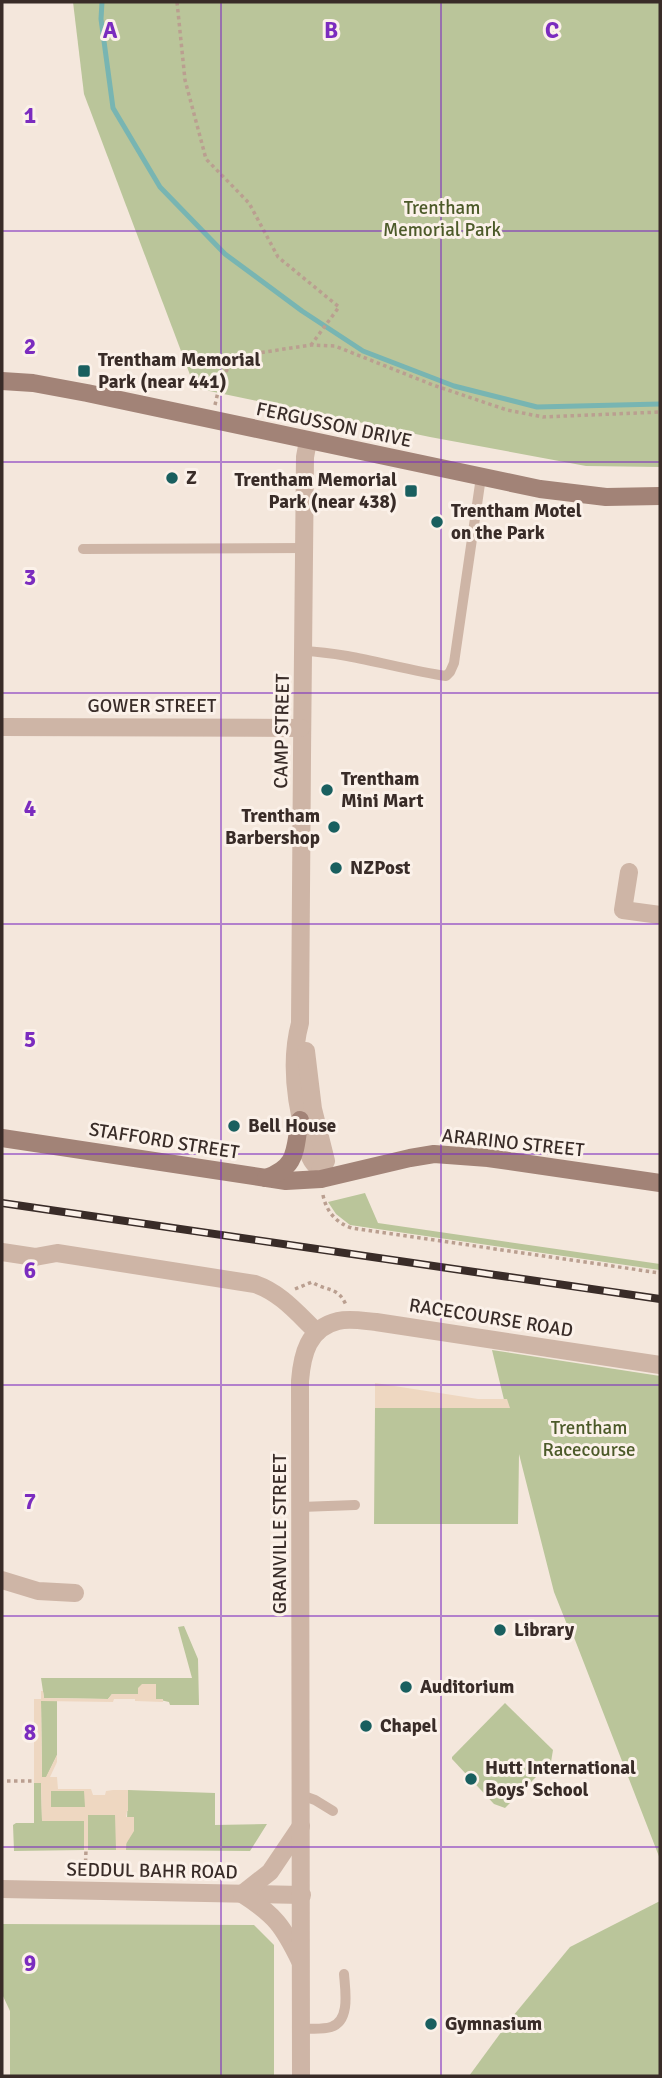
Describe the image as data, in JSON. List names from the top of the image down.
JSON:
{
  "streets": {
    "street": [
      "FERGUSSON DRIVE",
      "GOWER STREET",
      "CAMP STREET",
      "STAFFORD STREET",
      "ARARINO STREET",
      "RACECOURSE ROAD",
      "GRANVILLE STREET",
      "SEDDUL BAHR ROAD"
    ]
  },
  "crossings": [
    ["FERGUSSON DRIVE", "CAMP STREET"],
    ["GOWER STREET", "CAMP STREET"],
    ["CAMP STREET", "STAFFORD STREET"],
    ["CAMP STREET", "ARARINO STREET"],
    ["STAFFORD STREET", "ARARINO STREET"],
    ["RACECOURSE ROAD", "GRANVILLE STREET"],
    ["GRANVILLE STREET", "SEDDUL BAHR ROAD"]
  ],
  "parks": ["Trentham Memorial Park", "Trentham Racecourse"],
  "places": {
    "transit": ["Trentham Memorial Park (near 441)", "Trentham Memorial Park (near 438)"],
    "other": [
      "Z",
      "Trentham Motel on the Park",
      "Trentham Mini Mart",
      "Trentham Barbershop",
      "NZPost",
      "Bell House",
      "Library",
      "Auditorium",
      "Chapel",
      "Hutt International Boys' School",
      "Gymnasium"
    ]
  },
  "grid": {
    "columns": ["A", "B", "C"],
    "rows": [
      "1",
      "2",
      "3",
      "4",
      "5",
      "6",
      "7",
      "8",
      "9"
    ]
  }
}
